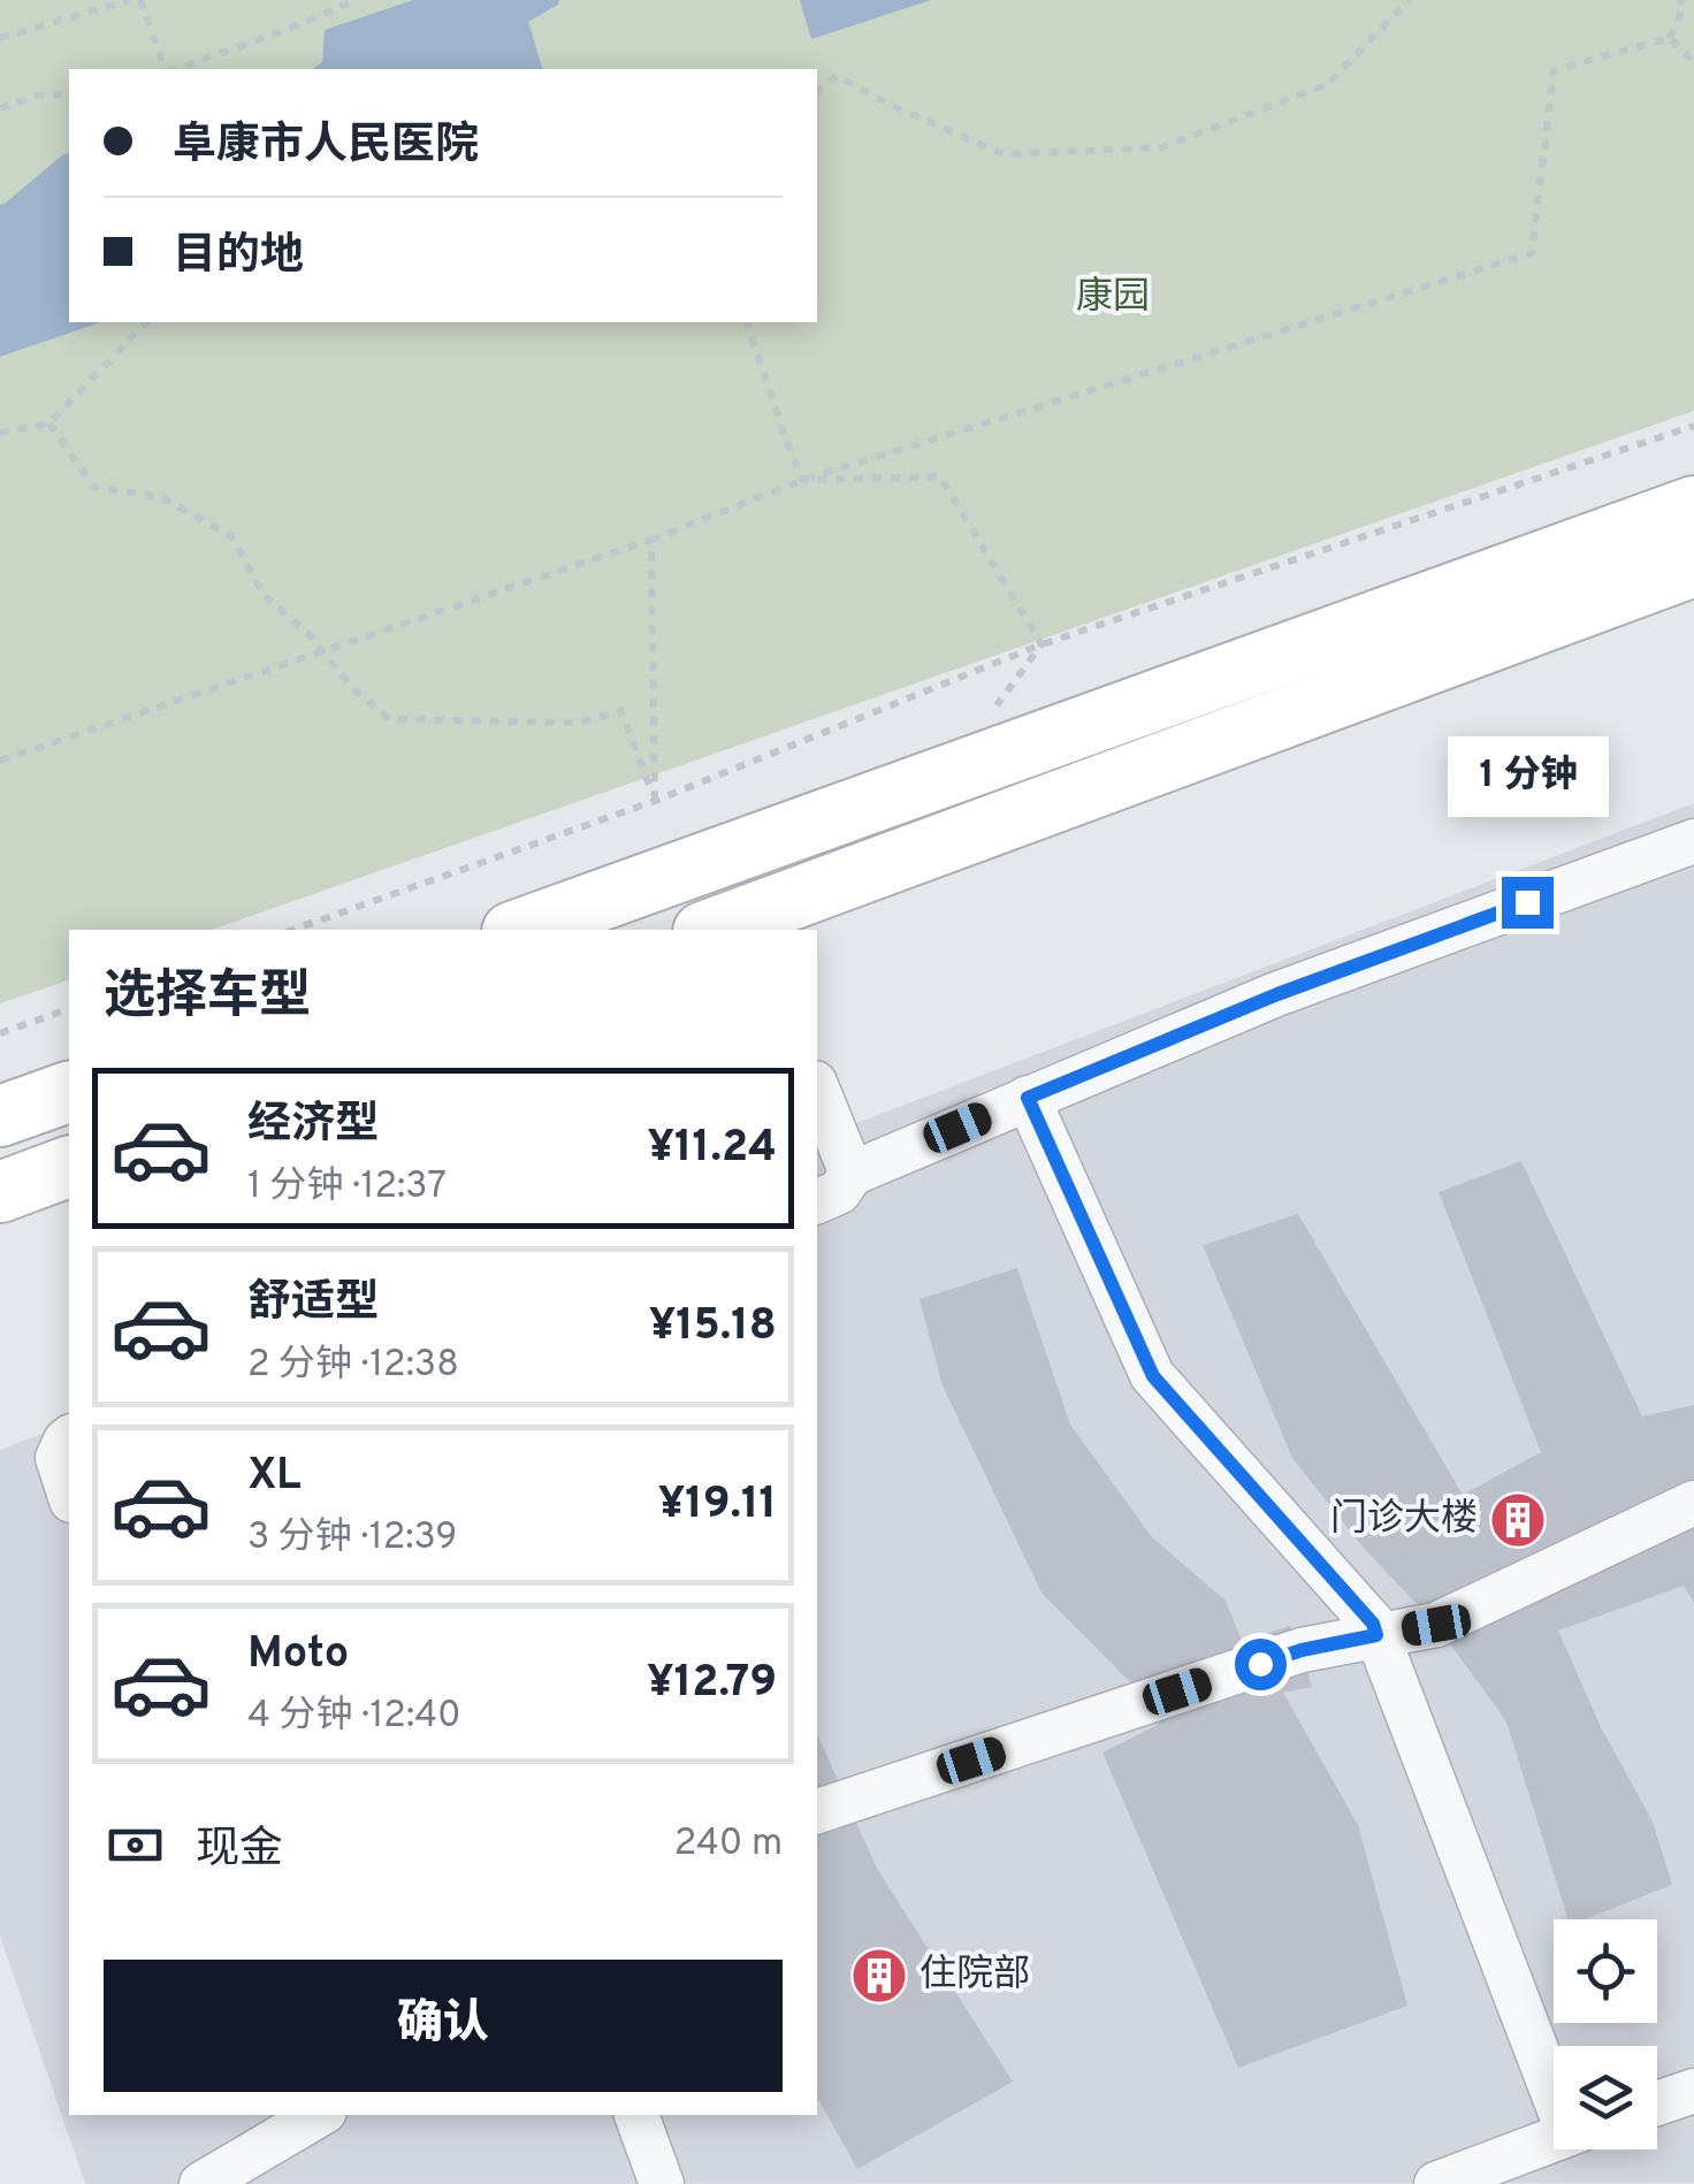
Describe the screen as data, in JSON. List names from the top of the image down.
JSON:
{
  "parks": ["康园"],
  "places": {
    "building": ["门诊大楼", "住院部"]
  },
  "page": {
    "banner": ["阜康市人民医院", "目的地"],
    "bubble": "1 分钟",
    "heading": "选择车型",
    "list": [
      {
        "name": "经济型",
        "note": "1 分钟 · 12:37",
        "value": "¥11.24"
      },
      {
        "name": "舒适型",
        "note": "2 分钟 · 12:38",
        "value": "¥15.18"
      },
      {
        "name": "XL",
        "note": "3 分钟 · 12:39",
        "value": "¥19.11"
      },
      {
        "name": "Moto",
        "note": "4 分钟 · 12:40",
        "value": "¥12.79"
      }
    ],
    "pay": ["现金", "240 m"],
    "buttons": "确认"
  }
}
